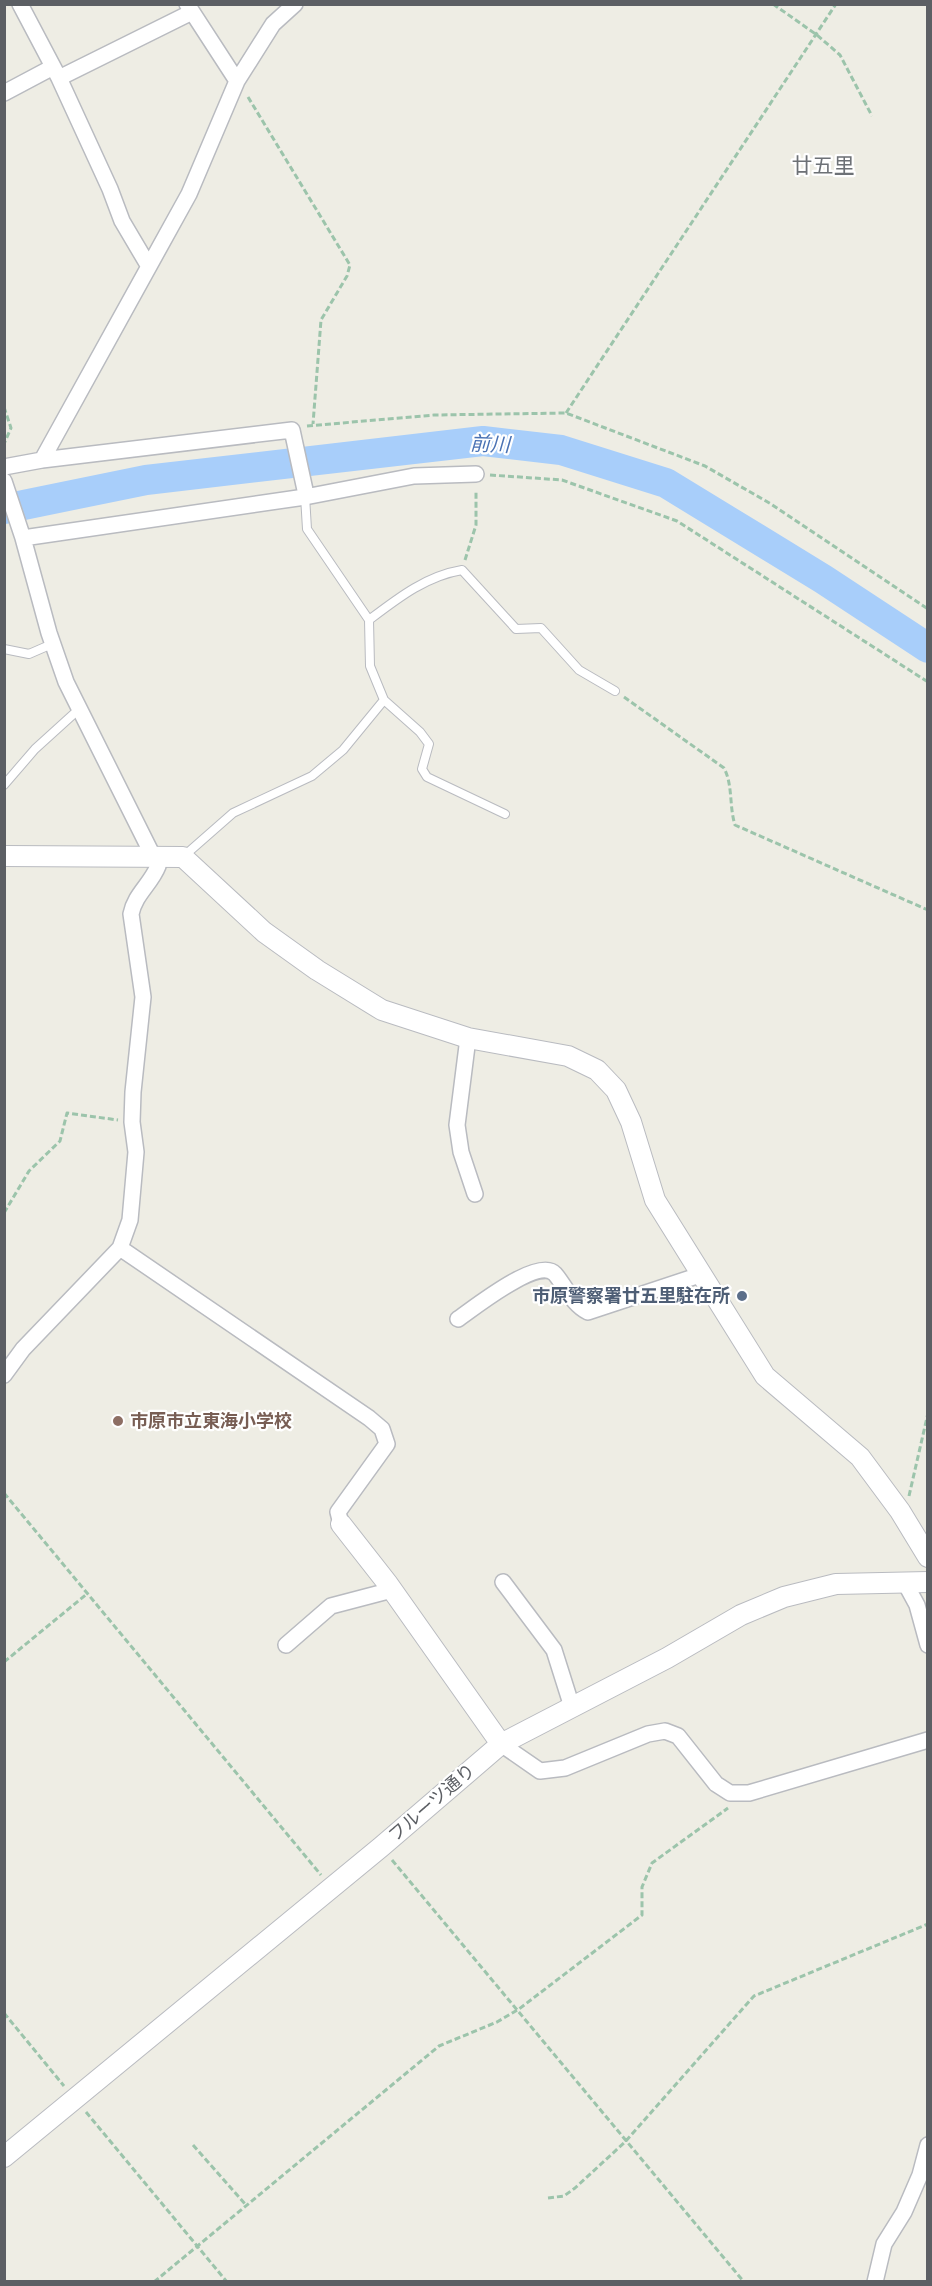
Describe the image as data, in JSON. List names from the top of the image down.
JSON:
{
  "streets": {
    "street": ["フルーツ通り"]
  },
  "districts": ["廿五里"],
  "water": ["前川"],
  "places": ["市原警察署廿五里駐在所", "市原市立東海小学校"]
}
